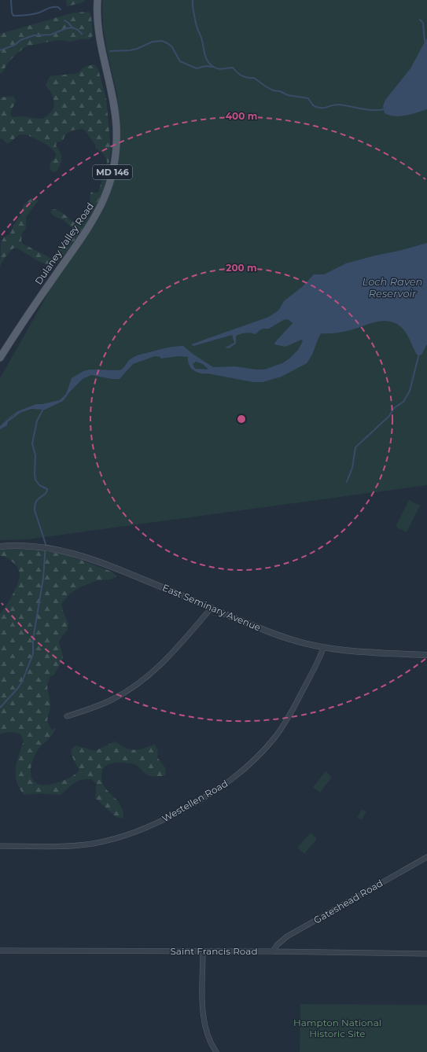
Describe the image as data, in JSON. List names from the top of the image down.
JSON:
{
  "streets": {
    "main road": ["MD 146", "Dulaney Valley Road"],
    "street": [
      "East Seminary Avenue",
      "Westellen Road",
      "Gateshead Road",
      "Saint Francis Road"
    ]
  },
  "crossings": [
    ["East Seminary Avenue", "Westellen Road"],
    ["Gateshead Road", "Saint Francis Road"]
  ],
  "water": ["Loch Raven Reservoir"],
  "parks": ["Hampton National Historic Site"],
  "rings": ["400 m", "200 m"]
}
